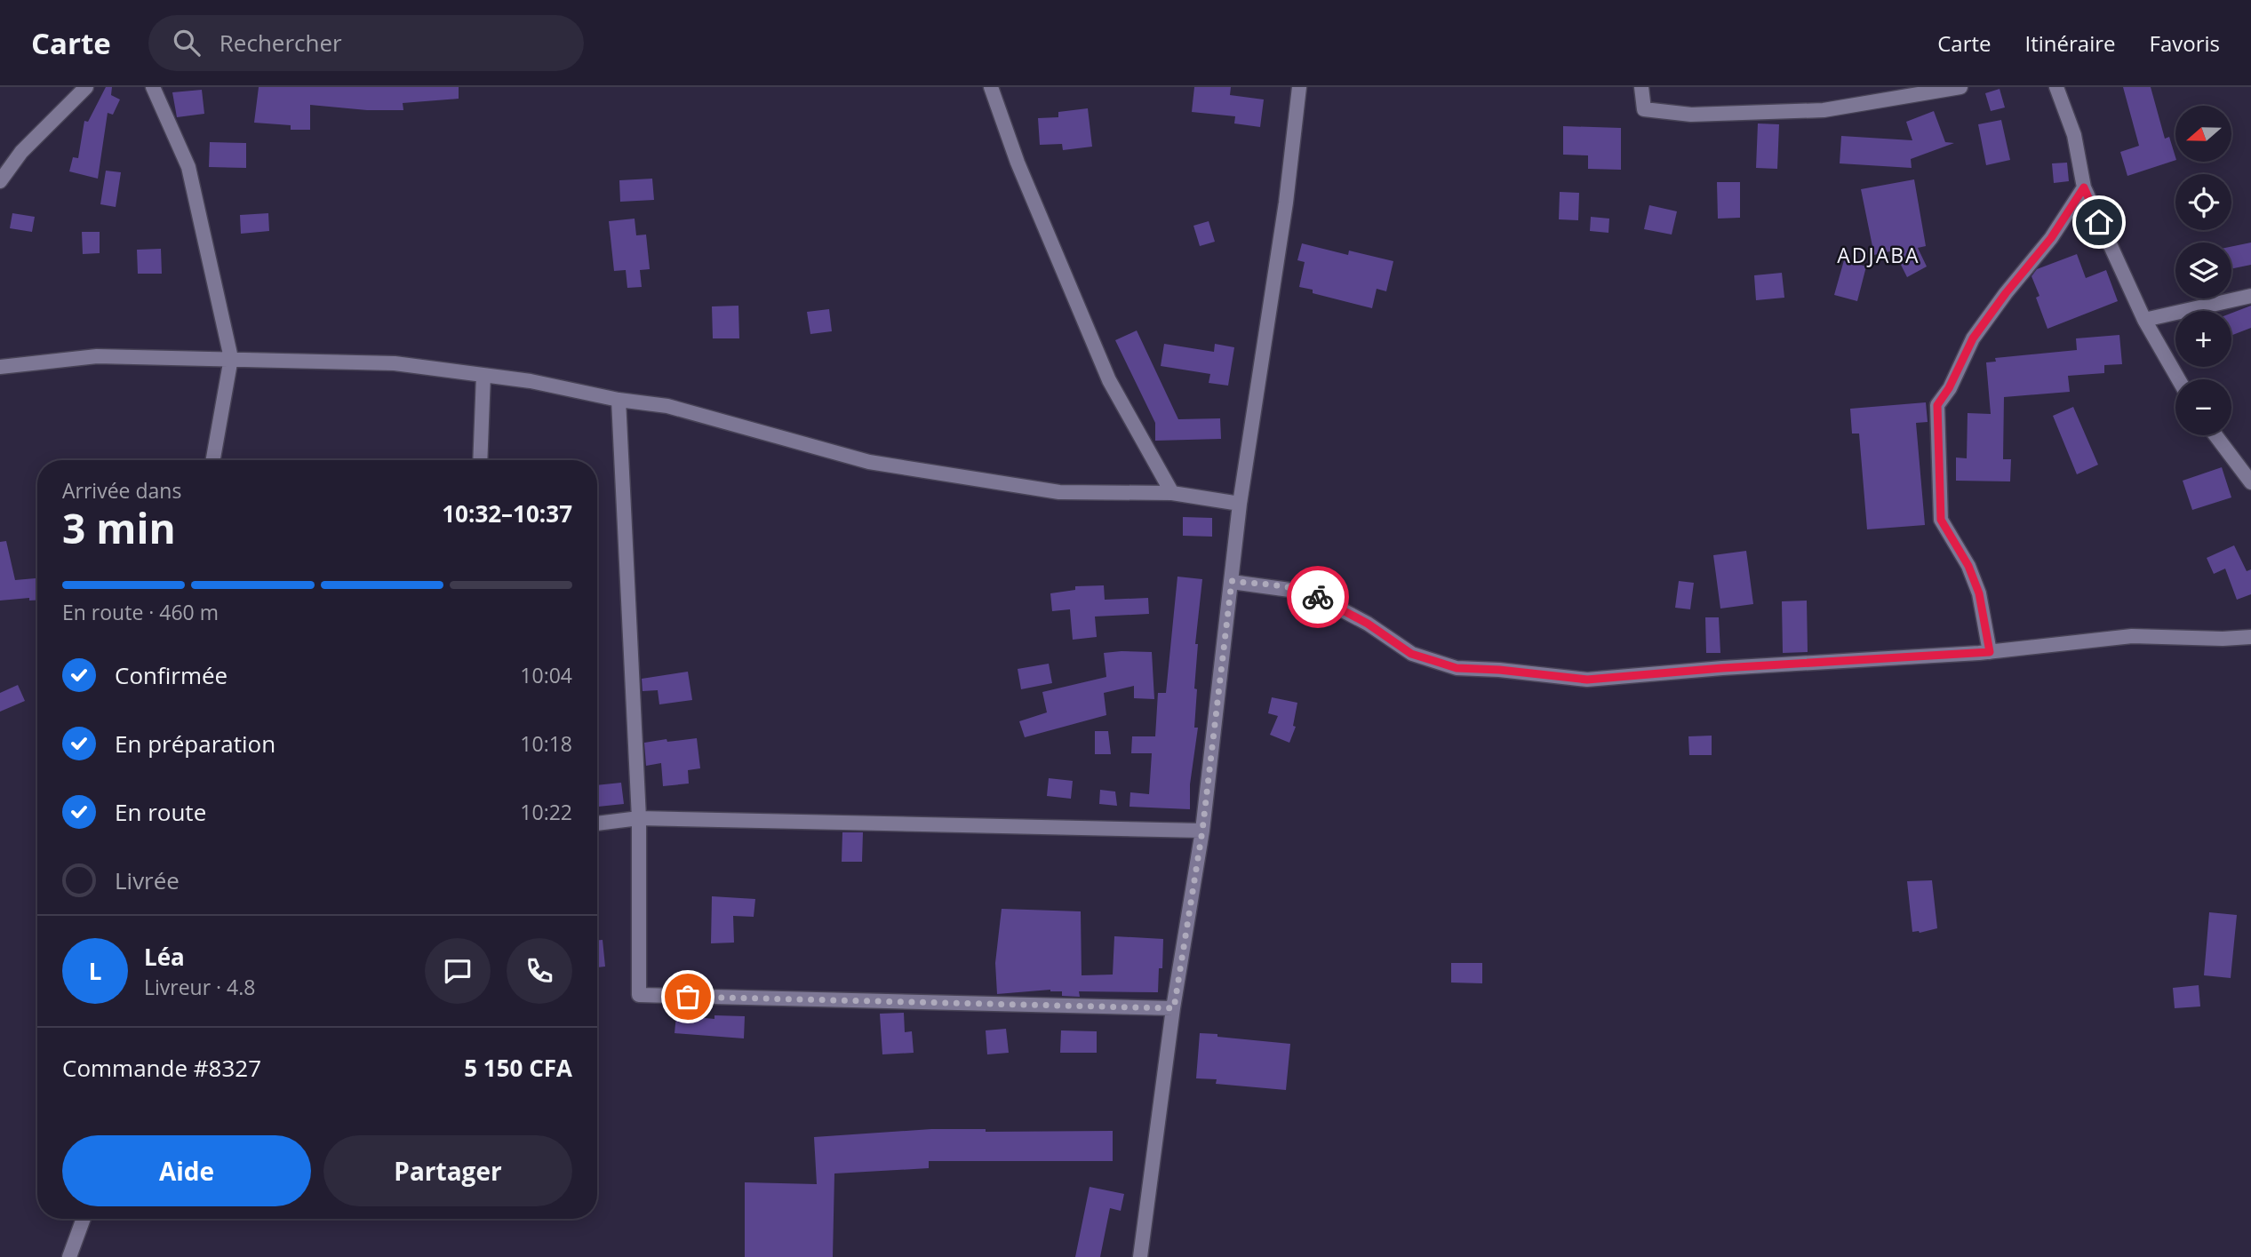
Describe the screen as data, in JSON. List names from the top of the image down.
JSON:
{
  "districts": ["ADJABA"],
  "north": "left",
  "page": {
    "header": "Carte",
    "search": "Rechercher",
    "nav": ["Carte", "Itinéraire", "Favoris"],
    "map_buttons": ["+", "−"],
    "heading": ["3 min", "Arrivée dans", "10:32–10:37"],
    "panel": [
      "Léa",
      "Livreur · 4.8",
      "Commande #8327",
      "5 150 CFA"
    ],
    "bar": "En route · 460 m",
    "list": [
      ["Confirmée", "10:04"],
      ["En préparation", "10:18"],
      ["En route", "10:22"],
      "Livrée"
    ],
    "round": "L",
    "buttons": ["Aide", "Partager"]
  }
}
